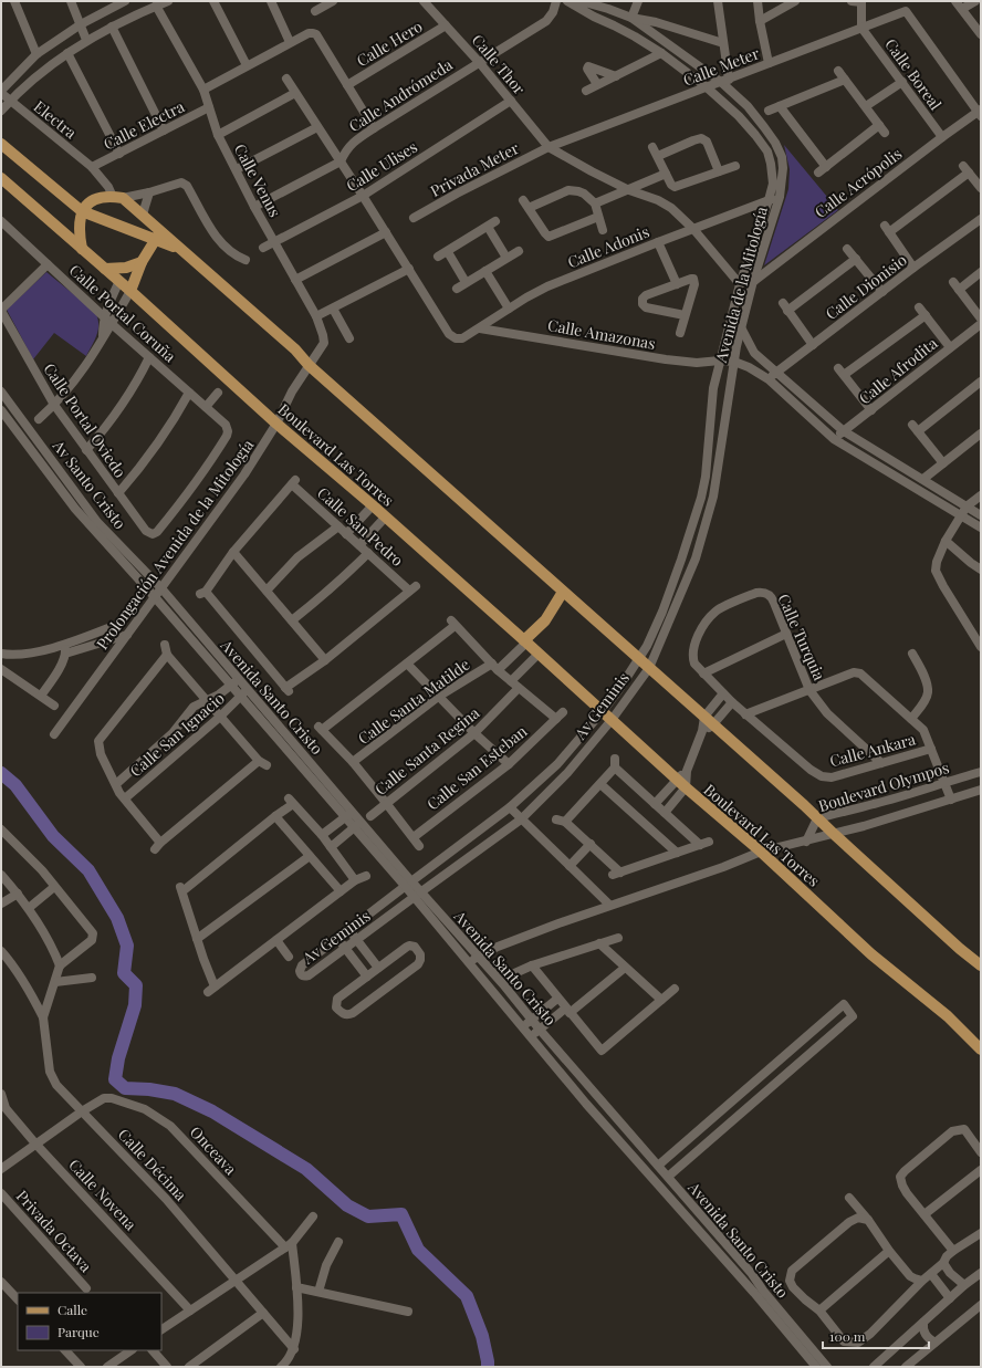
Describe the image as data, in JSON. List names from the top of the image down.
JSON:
{
  "streets": {
    "main road": ["Boulevard Las Torres"],
    "street": [
      "Calle Hero",
      "Calle Thor",
      "Calle Meter",
      "Calle Boreal",
      "Calle Andrómeda",
      "Electra",
      "Calle Electra",
      "Calle Ulises",
      "Privada Meter",
      "Calle Venus",
      "Calle Acrópolis",
      "Calle Adonis",
      "Avenida de la Mitología",
      "Calle Dionisio",
      "Calle Portal Coruña",
      "Calle Amazonas",
      "Calle Afrodita",
      "Calle Portal Oviedo",
      "Av Santo Cristo",
      "Calle San Pedro",
      "Prolongación Avenida de la Mitología",
      "Calle Turquia",
      "Avenida Santo Cristo",
      "Calle Santa Matilde",
      "Av Geminis",
      "Calle San Ignacio",
      "Calle Ankara",
      "Calle Santa Regina",
      "Calle San Esteban",
      "Boulevard Olympos",
      "Onceava",
      "Calle Décima",
      "Calle Novena",
      "Privada Octava"
    ]
  },
  "crossings": [
    ["Calle Hero", "Calle Thor"],
    ["Calle Thor", "Calle Meter"],
    ["Calle Thor", "Calle Andrómeda"],
    ["Calle Thor", "Calle Ulises"],
    ["Calle Thor", "Privada Meter"],
    ["Calle Thor", "Avenida de la Mitología"],
    ["Calle Meter", "Calle Boreal"],
    ["Calle Meter", "Privada Meter"],
    ["Calle Meter", "Calle Acrópolis"],
    ["Calle Meter", "Avenida de la Mitología"],
    ["Calle Boreal", "Calle Acrópolis"],
    ["Calle Andrómeda", "Calle Venus"],
    ["Electra", "Calle Electra"],
    ["Calle Electra", "Calle Venus"],
    ["Calle Ulises", "Calle Venus"],
    ["Privada Meter", "Avenida de la Mitología"],
    ["Calle Venus", "Prolongación Avenida de la Mitología"],
    ["Calle Acrópolis", "Avenida de la Mitología"],
    ["Calle Adonis", "Avenida de la Mitología"],
    ["Calle Adonis", "Calle Amazonas"],
    ["Avenida de la Mitología", "Calle Amazonas"],
    ["Avenida de la Mitología", "Av Geminis"],
    ["Calle Dionisio", "Calle Amazonas"],
    ["Calle Portal Coruña", "Calle Portal Oviedo"],
    ["Calle Amazonas", "Calle Afrodita"],
    ["Boulevard Las Torres", "Prolongación Avenida de la Mitología"],
    ["Boulevard Las Torres", "Calle Santa Matilde"],
    ["Boulevard Las Torres", "Av Geminis"],
    ["Boulevard Las Torres", "Calle Santa Regina"],
    ["Boulevard Las Torres", "Boulevard Olympos"],
    ["Av Santo Cristo", "Prolongación Avenida de la Mitología"],
    ["Av Santo Cristo", "Avenida Santo Cristo"],
    ["Prolongación Avenida de la Mitología", "Avenida Santo Cristo"],
    ["Calle Turquia", "Calle Ankara"],
    ["Avenida Santo Cristo", "Av Geminis"],
    ["Avenida Santo Cristo", "Calle San Ignacio"],
    ["Avenida Santo Cristo", "Boulevard Olympos"],
    ["Calle Santa Matilde", "Calle San Esteban"],
    ["Calle Santa Regina", "Calle San Esteban"],
    ["Onceava", "Calle Décima"]
  ],
  "legend": ["Calle", "Parque"],
  "scale_bar": "100 m"
}
